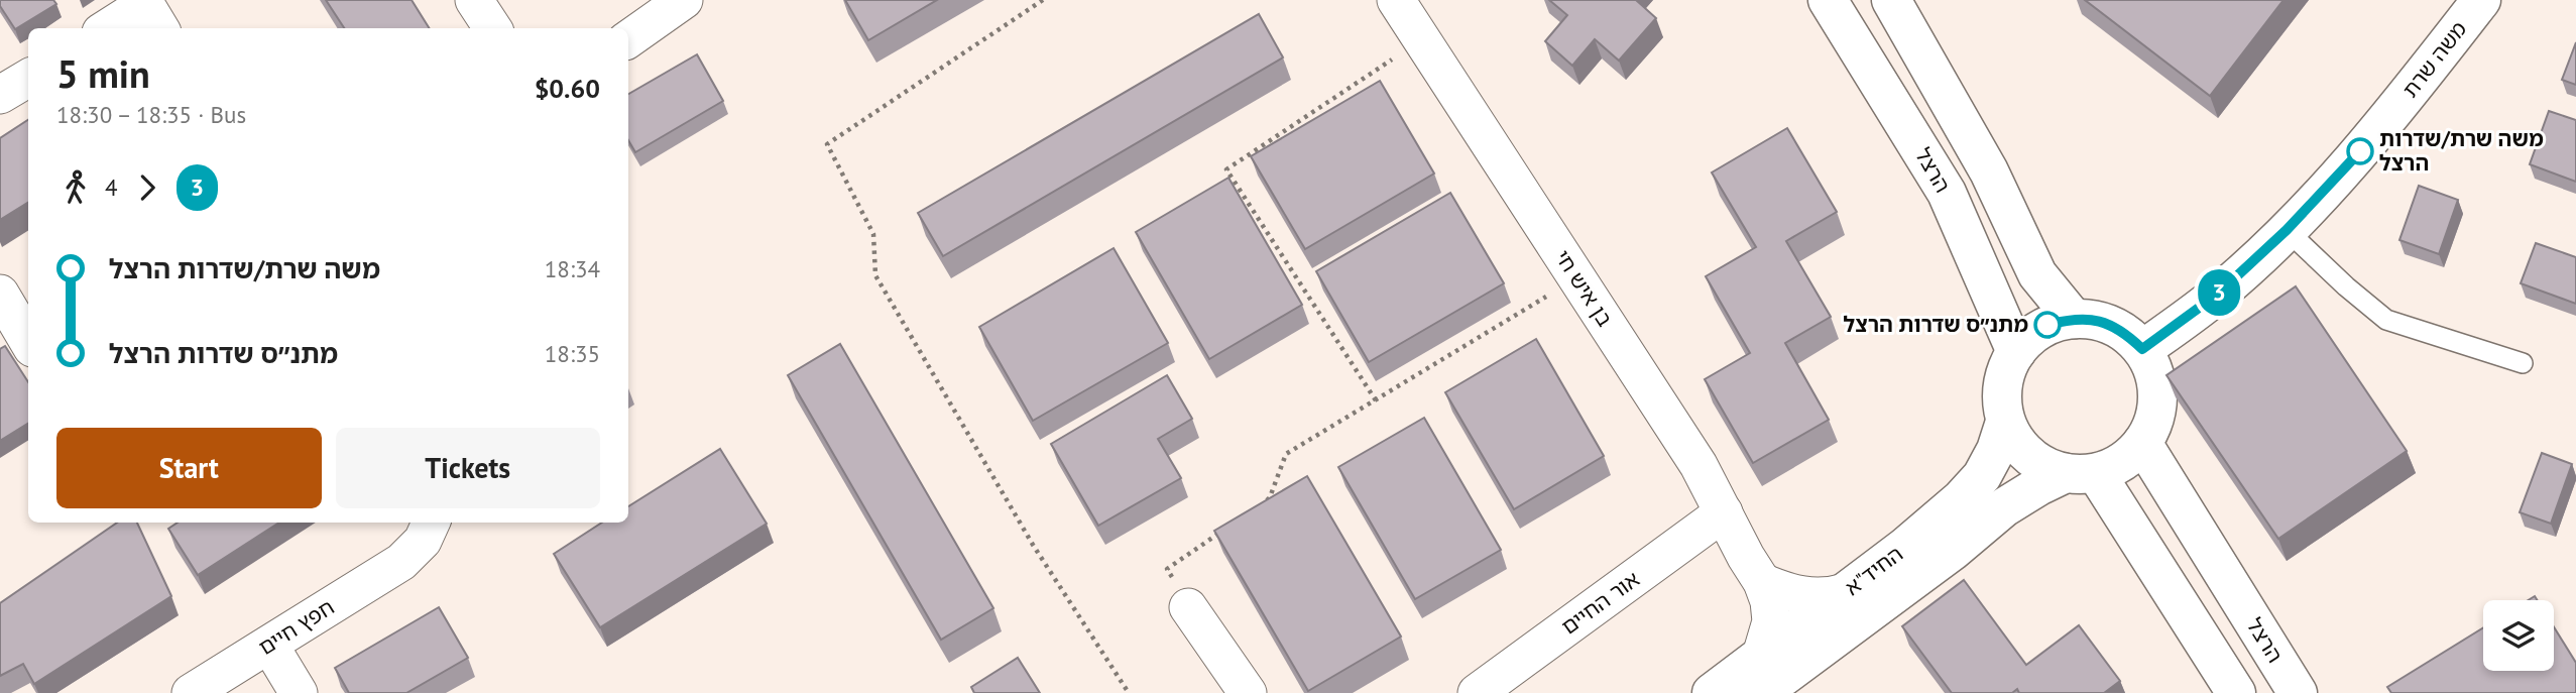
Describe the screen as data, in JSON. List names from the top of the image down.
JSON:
{
  "streets": {
    "main road": ["משה שרת", "הרצל", "החיד\"א"],
    "street": ["בן איש חי", "אור החיים", "חפץ חיים"]
  },
  "crossings": [
    ["משה שרת", "הרצל"],
    ["משה שרת", "החיד\"א"],
    ["הרצל", "החיד\"א"],
    ["בן איש חי", "החיד\"א"],
    ["בן איש חי", "אור החיים"]
  ],
  "places": ["משה שרת/שדרות הרצל", "מתנ״ס שדרות הרצל"],
  "lines": ["bus line 3"],
  "page": {
    "on_map": "3",
    "heading": ["5 min", "18:30 – 18:35 · Bus", "$0.60"],
    "legs": ["4", "3"],
    "list": [
      {
        "name": "משה שרת/שדרות הרצל",
        "value": "18:34"
      },
      {
        "name": "מתנ״ס שדרות הרצל",
        "value": "18:35"
      }
    ],
    "buttons": ["Start", "Tickets"]
  }
}
